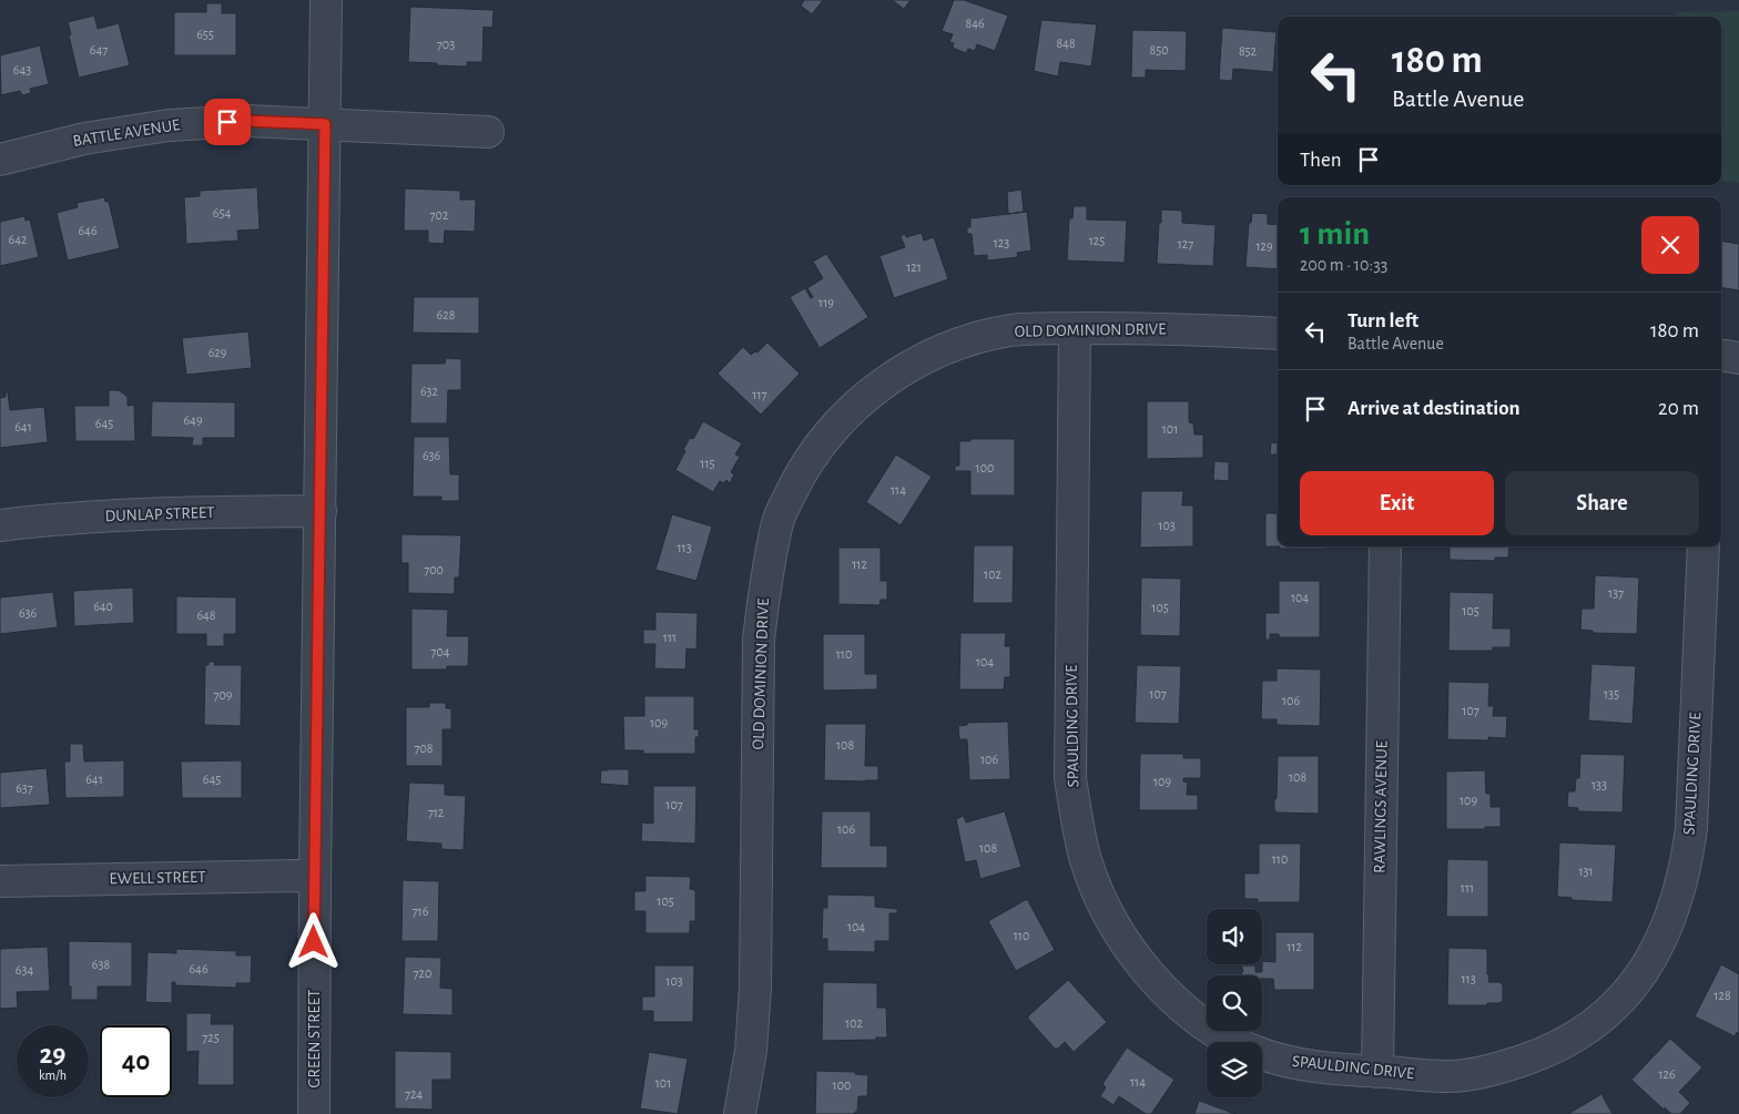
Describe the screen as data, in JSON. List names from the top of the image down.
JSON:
{
  "streets": {
    "street": [
      "BATTLE AVENUE",
      "OLD DOMINION DRIVE",
      "DUNLAP STREET",
      "SPAULDING DRIVE",
      "RAWLINGS AVENUE",
      "EWELL STREET",
      "GREEN STREET"
    ]
  },
  "crossings": [
    ["BATTLE AVENUE", "GREEN STREET"],
    ["OLD DOMINION DRIVE", "SPAULDING DRIVE"],
    ["DUNLAP STREET", "GREEN STREET"],
    ["SPAULDING DRIVE", "RAWLINGS AVENUE"],
    ["EWELL STREET", "GREEN STREET"]
  ],
  "house_numbers": [
    "846",
    "655",
    "848",
    "703",
    "647",
    "850",
    "852",
    "643",
    "654",
    "702",
    "646",
    "642",
    "125",
    "123",
    "127",
    "129",
    "121",
    "119",
    "628",
    "629",
    "632",
    "117",
    "649",
    "645",
    "641",
    "101",
    "636",
    "115",
    "100",
    "114",
    "103",
    "113",
    "112",
    "700",
    "102",
    "137",
    "104",
    "640",
    "105",
    "105",
    "636",
    "648",
    "111",
    "704",
    "110",
    "104",
    "107",
    "135",
    "709",
    "106",
    "107",
    "109",
    "108",
    "708",
    "106",
    "108",
    "641",
    "645",
    "109",
    "133",
    "637",
    "109",
    "107",
    "712",
    "106",
    "108",
    "110",
    "131",
    "111",
    "105",
    "716",
    "104",
    "110",
    "112",
    "638",
    "646",
    "634",
    "720",
    "113",
    "103",
    "128",
    "102",
    "725",
    "126",
    "114",
    "101",
    "100",
    "724"
  ],
  "page": {
    "turn": ["180 m", "Battle Avenue"],
    "then": "Then",
    "heading": ["1 min", "200 m · 10:33"],
    "list": [
      {
        "name": "Turn left",
        "note": "Battle Avenue",
        "value": "180 m"
      },
      {
        "name": "Arrive at destination",
        "value": "20 m"
      }
    ],
    "buttons": ["Exit", "Share"],
    "speed": "29 km/h",
    "limit": "40"
  }
}
